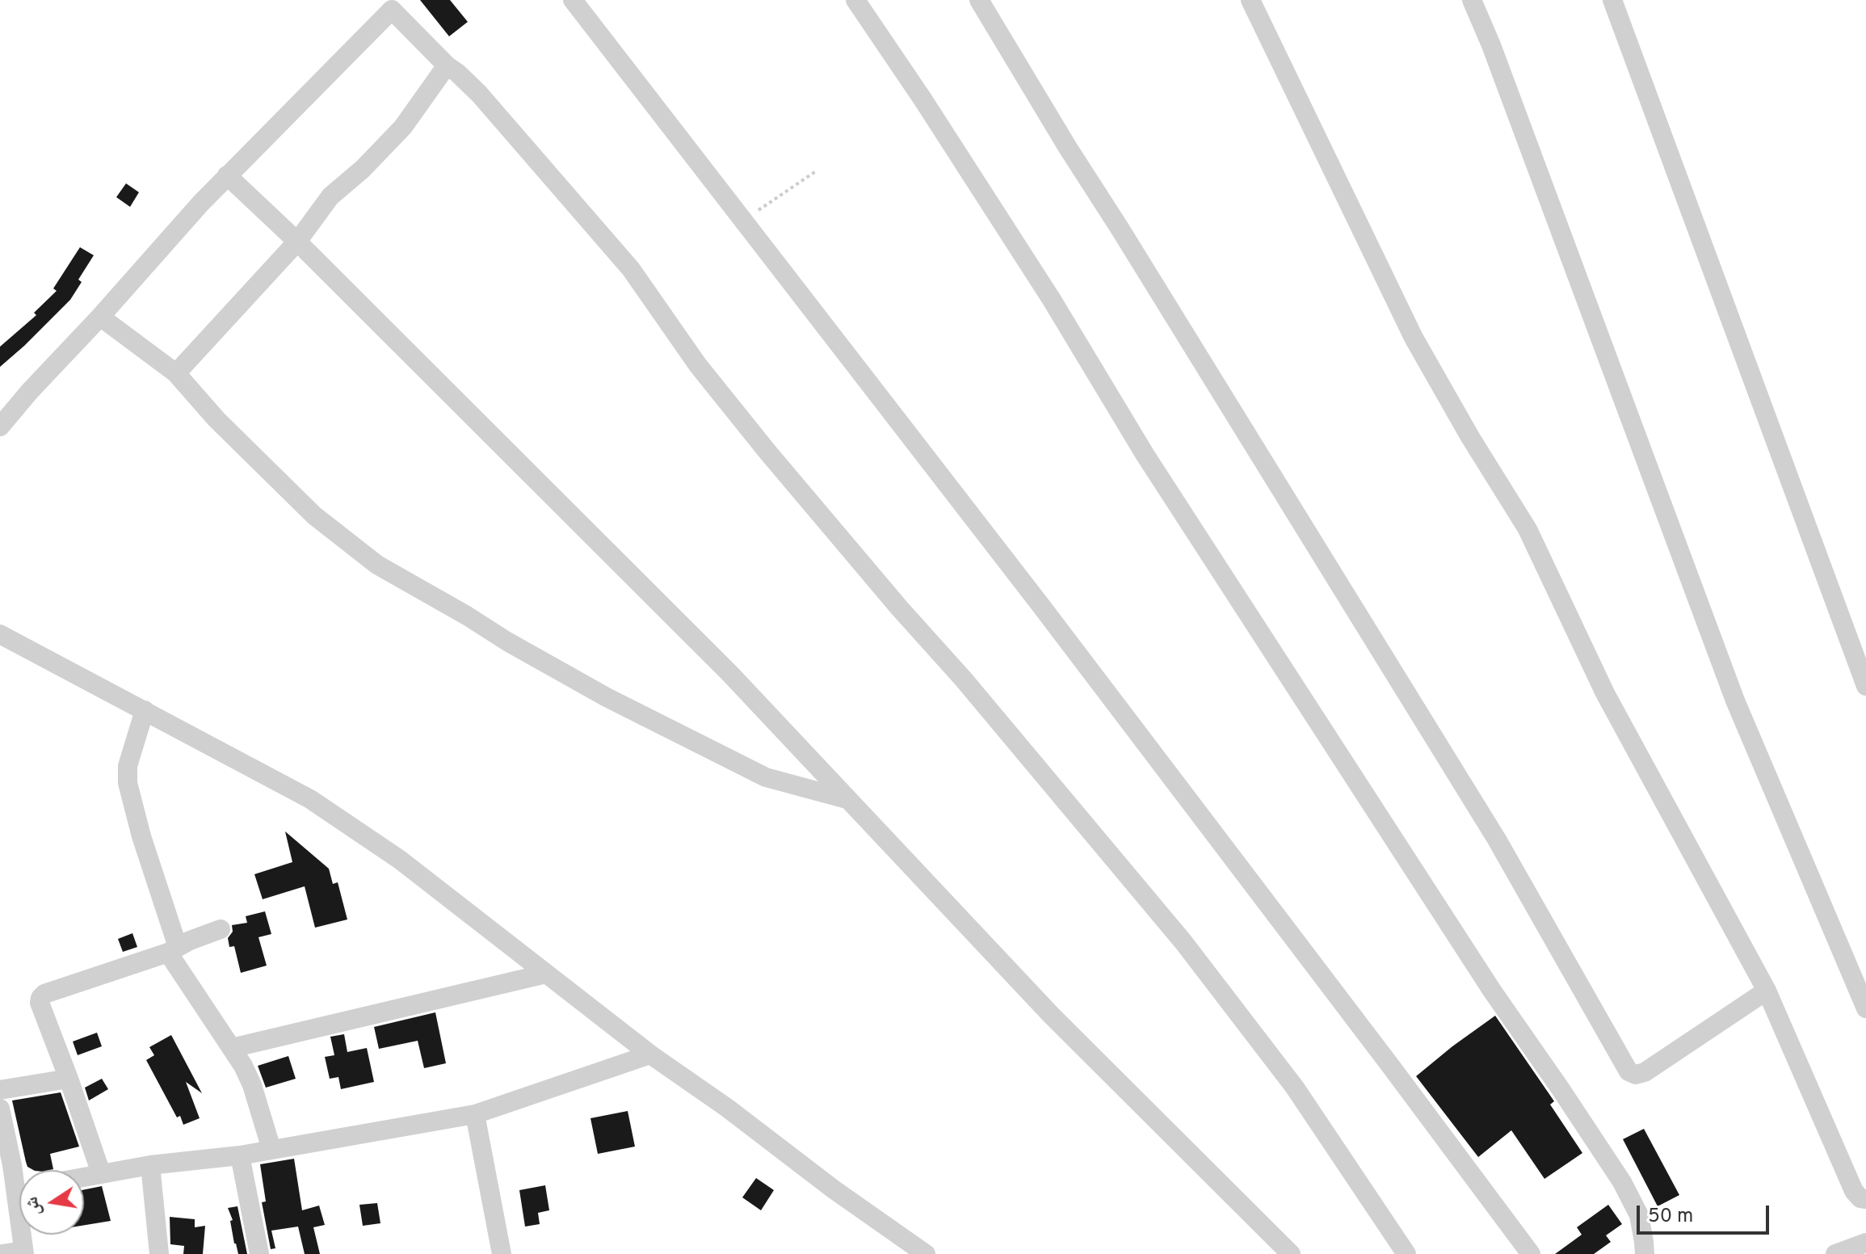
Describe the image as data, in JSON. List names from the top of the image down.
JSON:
{
  "scale_bar": "50 m",
  "north": "left"
}
